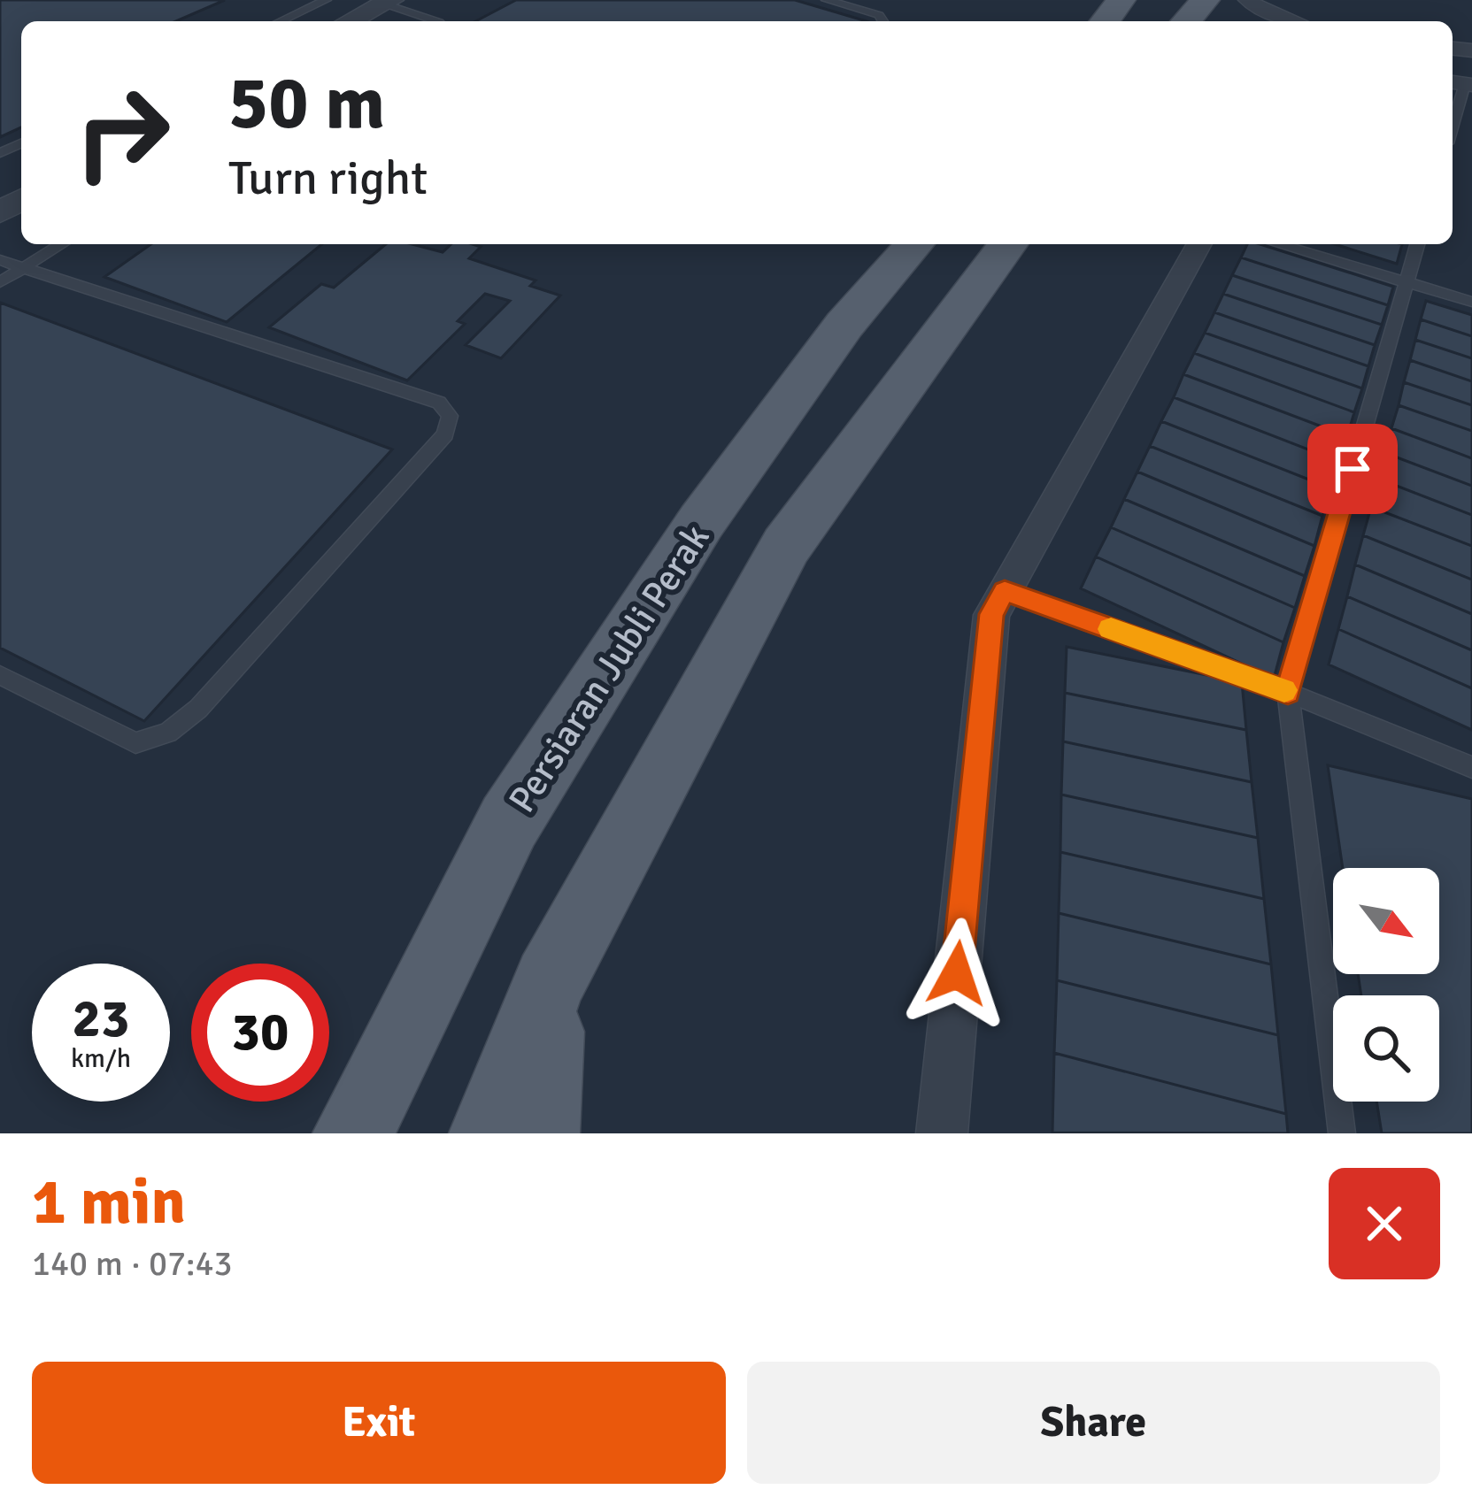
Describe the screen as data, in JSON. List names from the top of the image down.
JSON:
{
  "streets": {
    "main road": ["Persiaran Jubli Perak"]
  },
  "north": "bottom right",
  "page": {
    "turn": ["50 m", "Turn right"],
    "speed": "23 km/h",
    "limit": "30",
    "heading": ["1 min", "140 m · 07:43"],
    "buttons": ["Exit", "Share"]
  }
}
